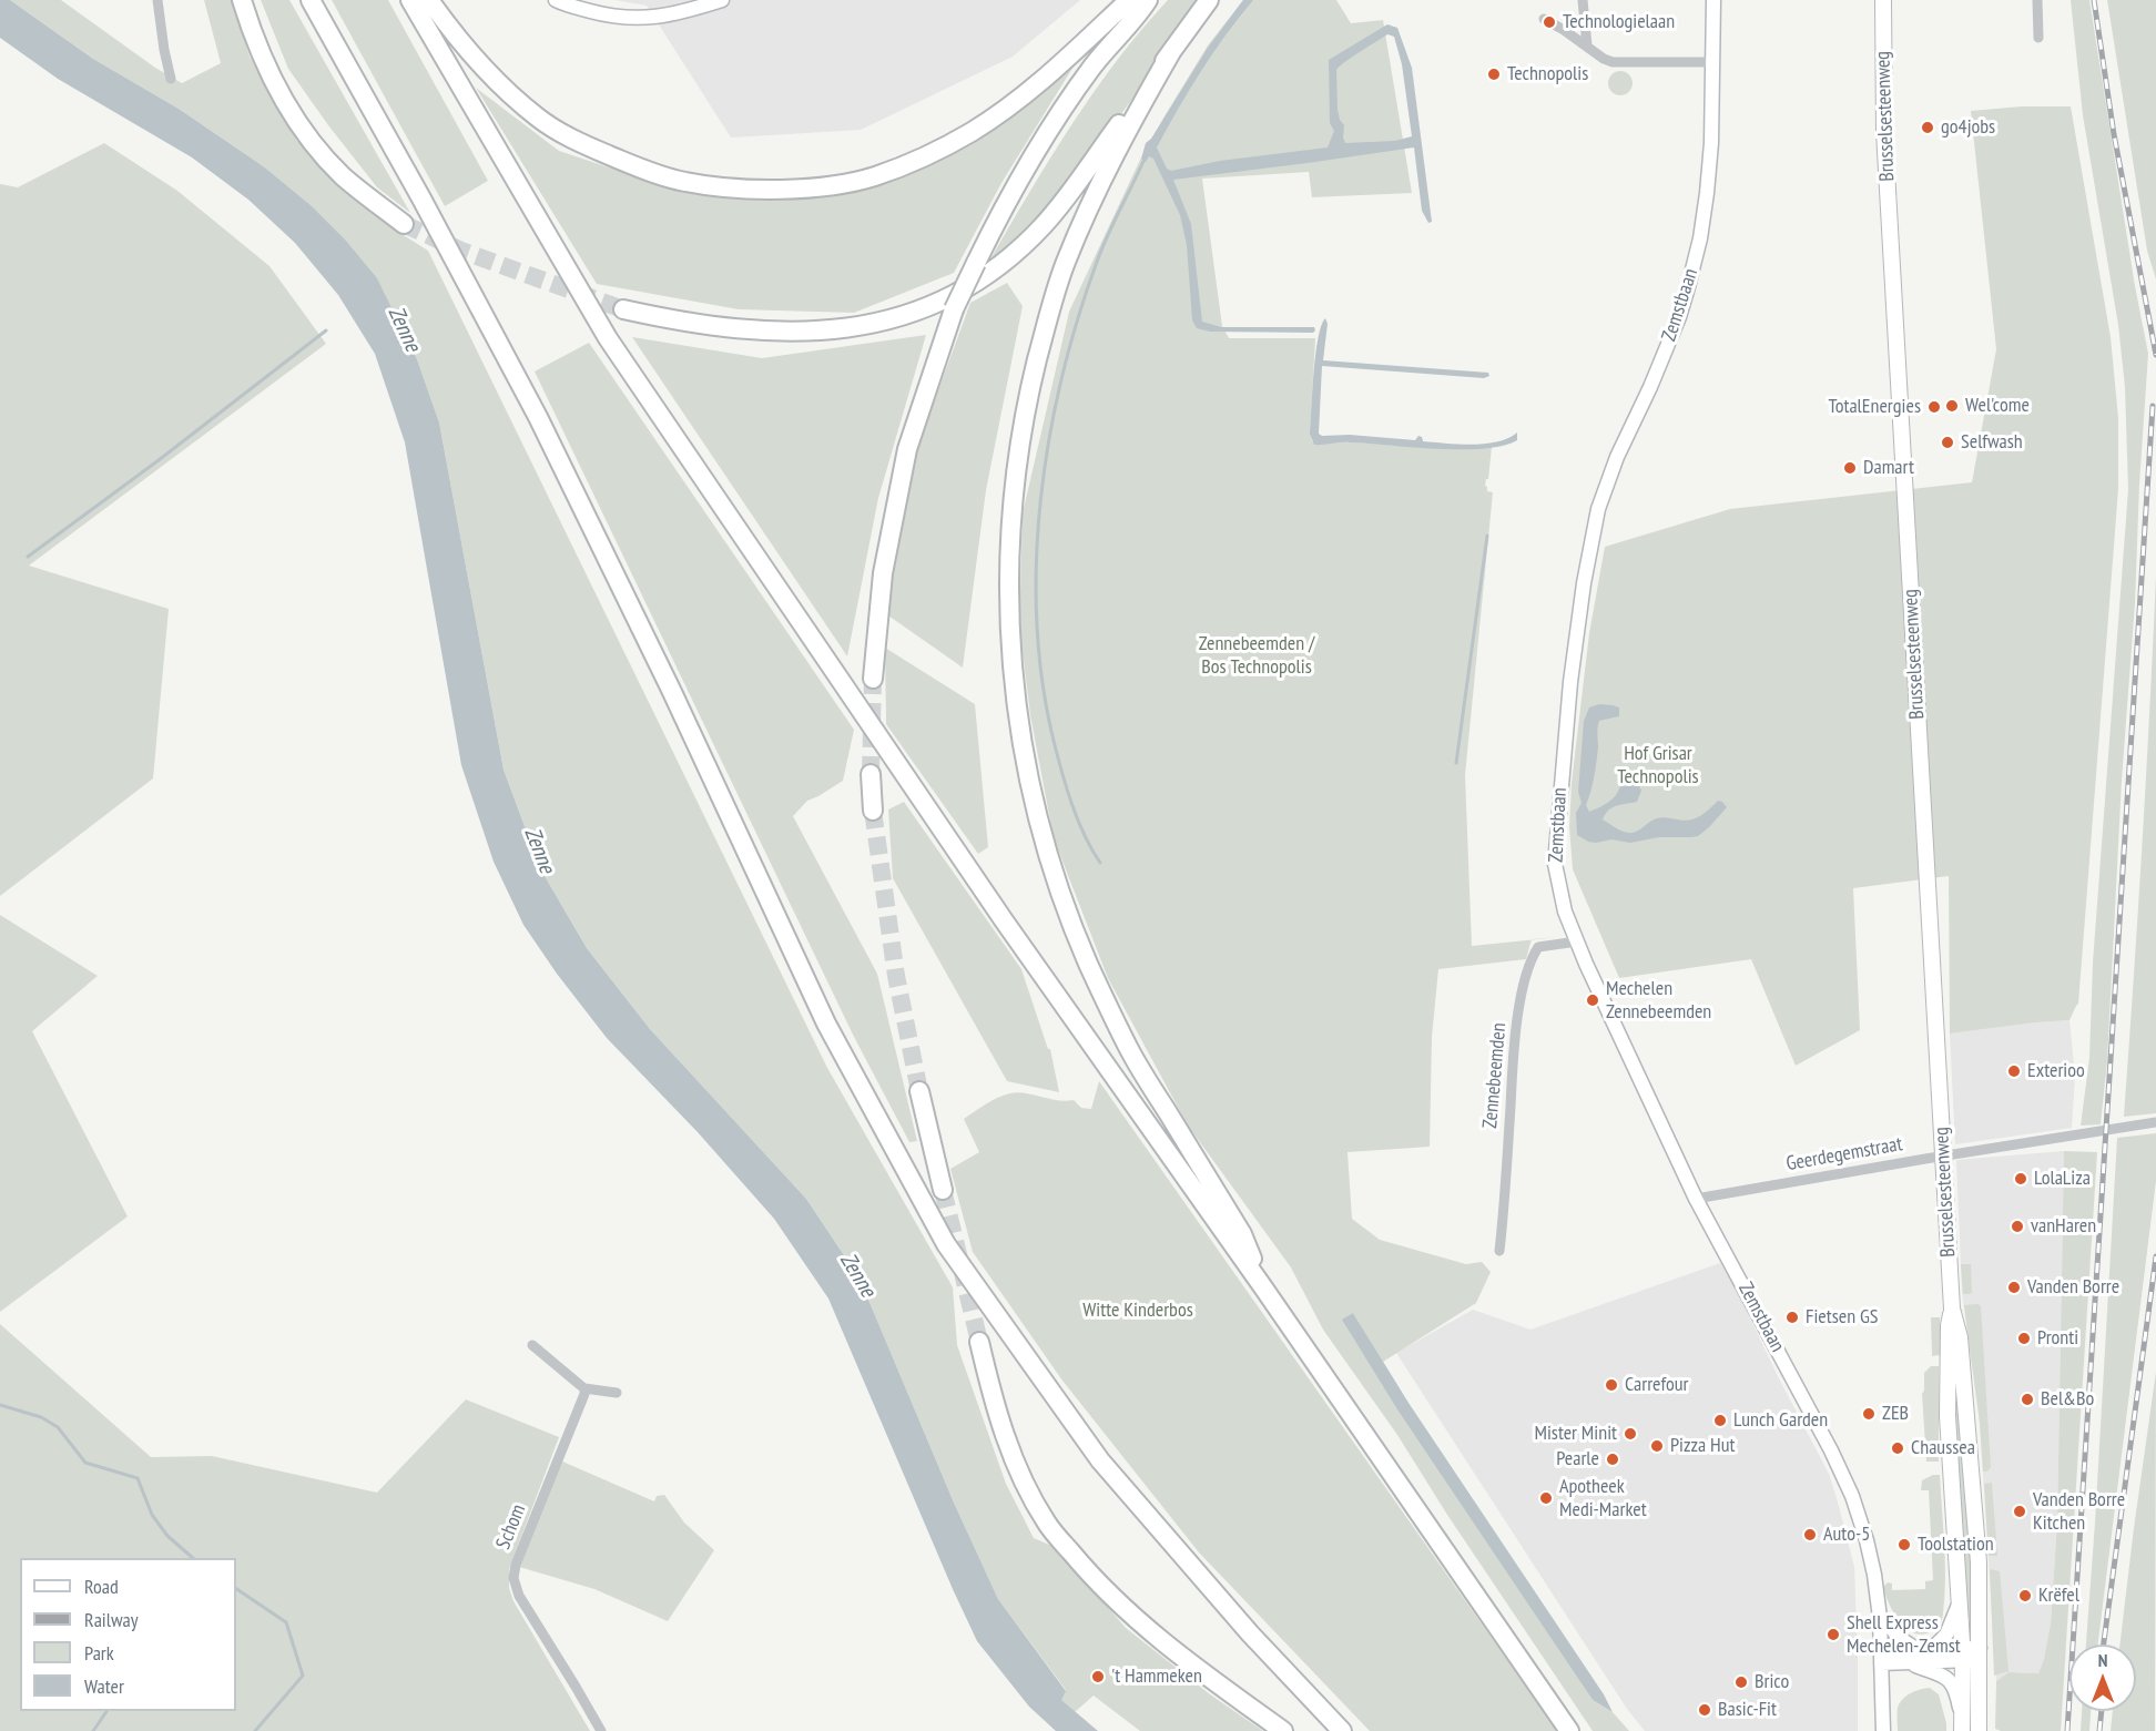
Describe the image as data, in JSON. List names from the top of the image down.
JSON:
{
  "streets": {
    "main road": ["Brusselsesteenweg"],
    "street": [
      "Zemstbaan",
      "Zennebeemden",
      "Geerdegemstraat",
      "Schom"
    ]
  },
  "crossings": [
    ["Brusselsesteenweg", "Geerdegemstraat"],
    ["Zemstbaan", "Zennebeemden"],
    ["Zemstbaan", "Geerdegemstraat"]
  ],
  "water": ["Zenne"],
  "parks": ["Zennebeemden / Bos Technopolis", "Hof Grisar Technopolis", "Witte Kinderbos"],
  "places": [
    "Technologielaan",
    "Technopolis",
    "go4jobs",
    "Wel'come",
    "TotalEnergies",
    "Selfwash",
    "Damart",
    "Mechelen Zennebeemden",
    "Exterioo",
    "LolaLiza",
    "vanHaren",
    "Vanden Borre",
    "Fietsen GS",
    "Pronti",
    "Carrefour",
    "Bel&Bo",
    "ZEB",
    "Lunch Garden",
    "Mister Minit",
    "Pizza Hut",
    "Chaussea",
    "Pearle",
    "Apotheek Medi-Market",
    "Vanden Borre Kitchen",
    "Auto-5",
    "Toolstation",
    "Krëfel",
    "Shell Express Mechelen-Zemst",
    "'t Hammeken",
    "Brico",
    "Basic-Fit"
  ],
  "legend": [
    "Road",
    "Railway",
    "Park",
    "Water"
  ],
  "north": "top"
}
